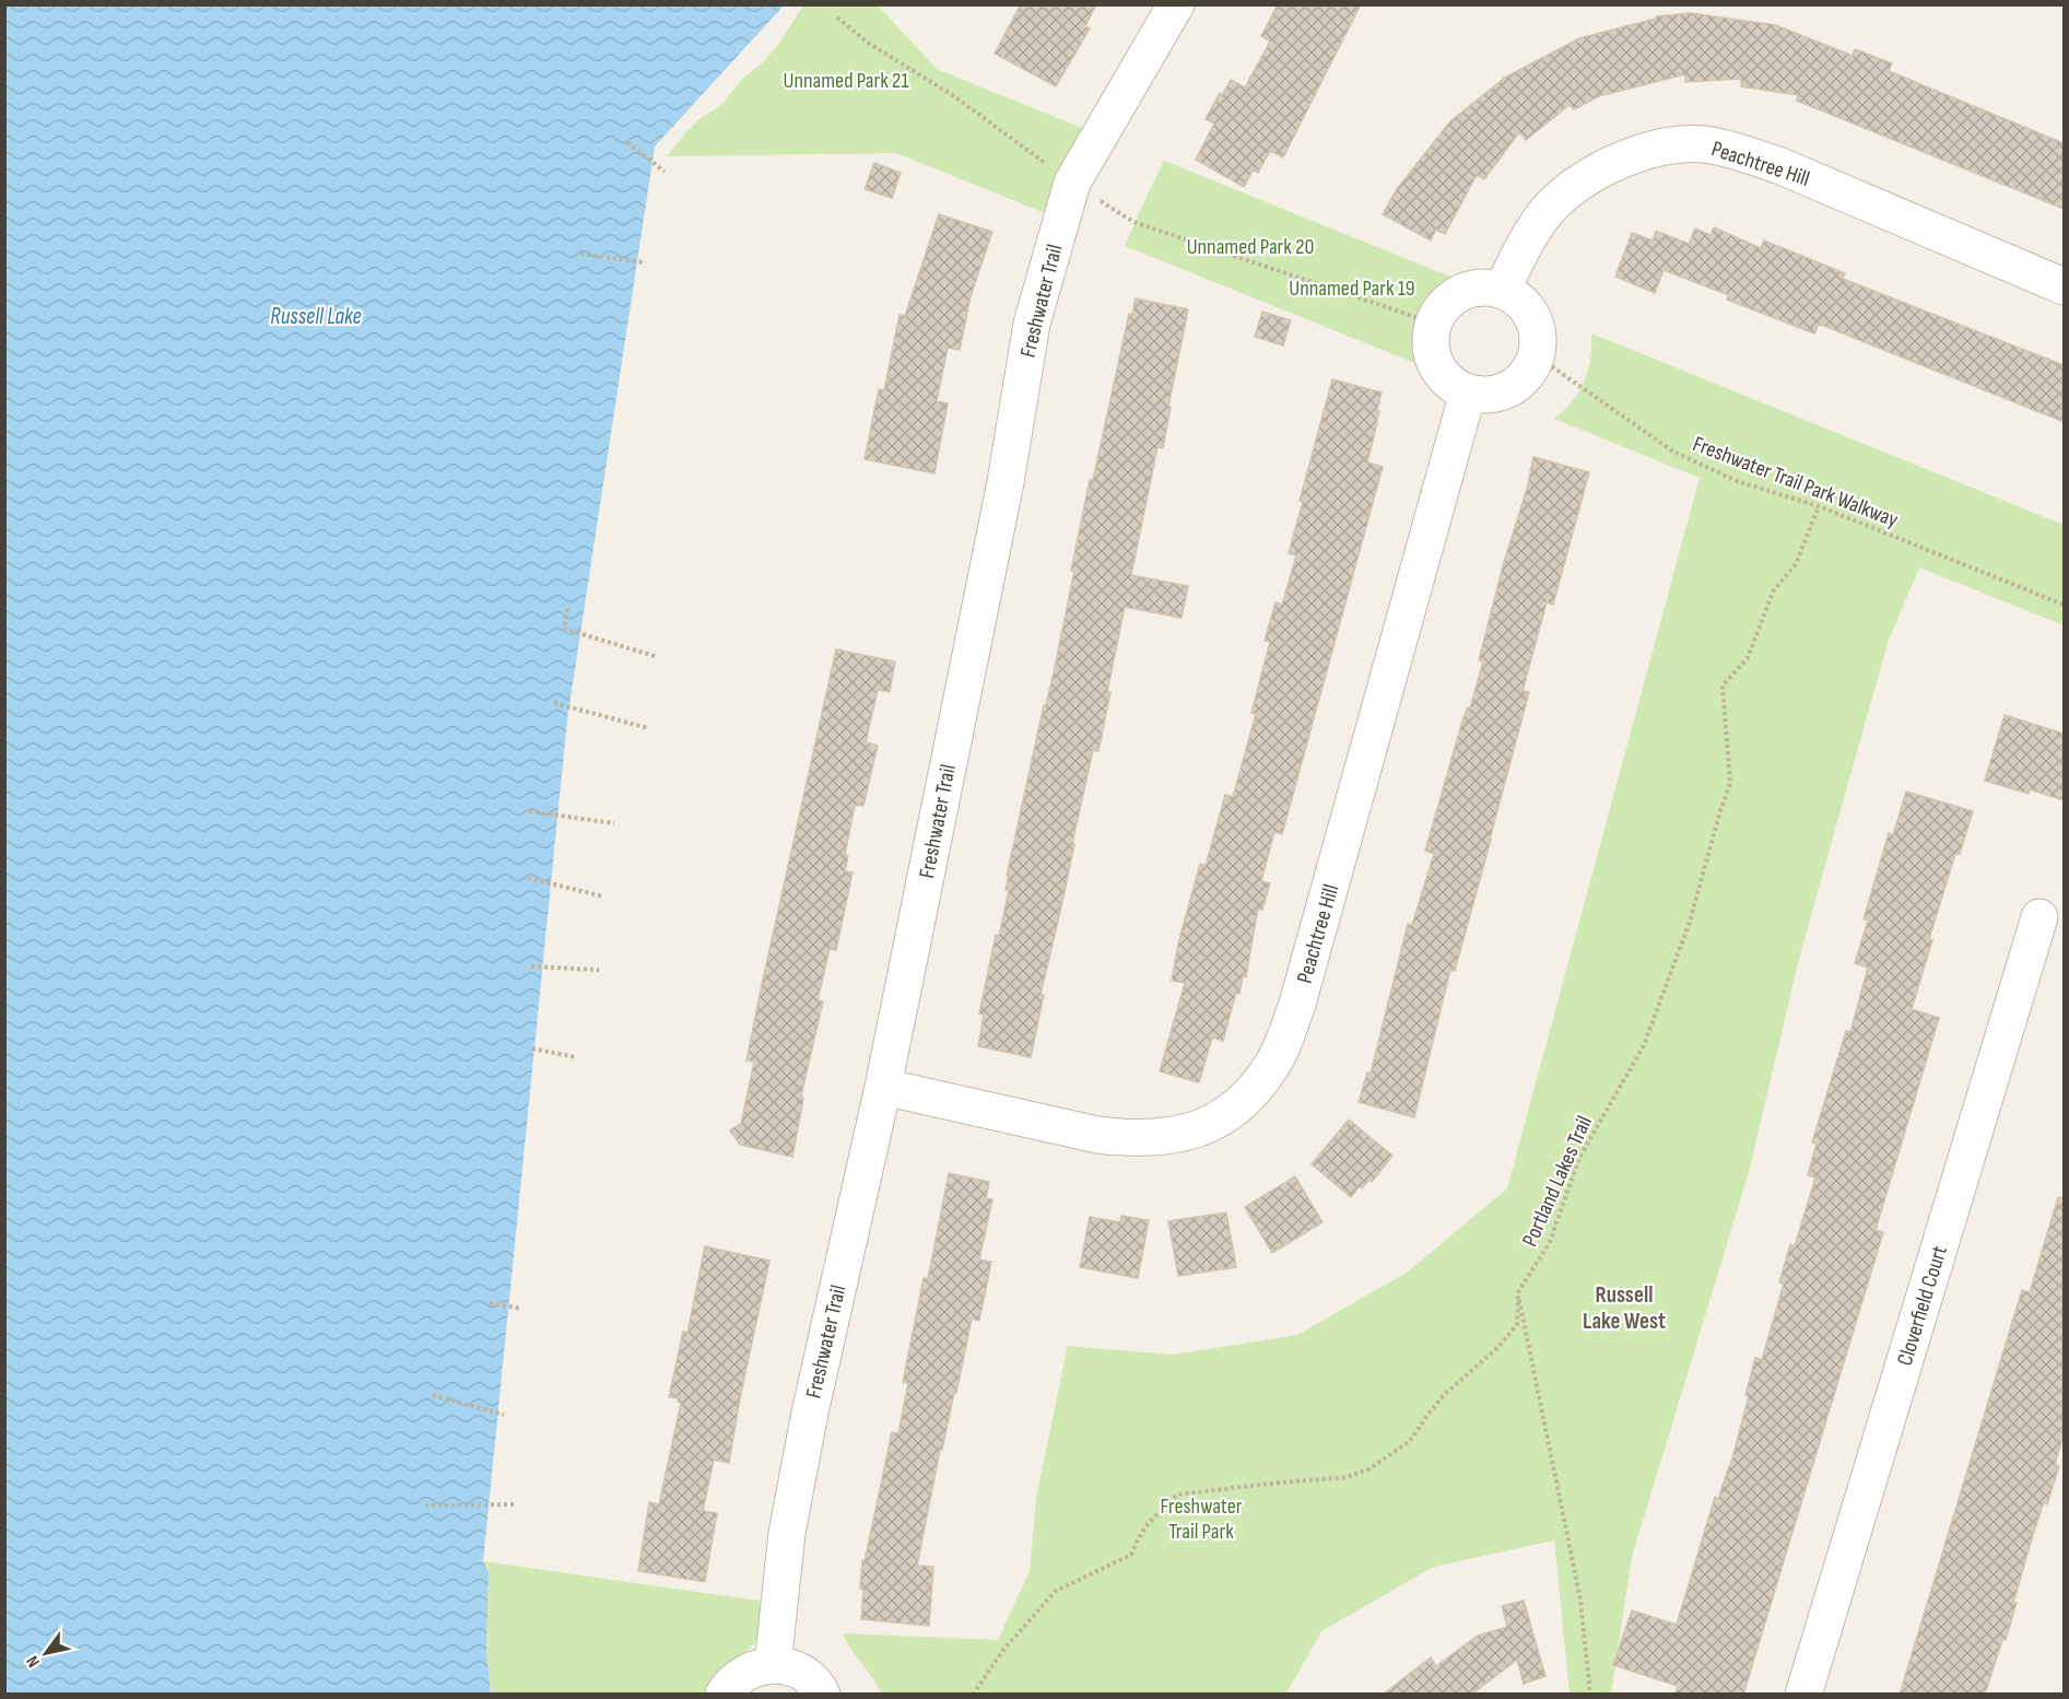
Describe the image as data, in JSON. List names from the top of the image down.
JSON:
{
  "streets": {
    "street": ["Peachtree Hill", "Freshwater Trail", "Cloverfield Court"],
    "path": ["Freshwater Trail Park Walkway", "Portland Lakes Trail"]
  },
  "crossings": [
    ["Peachtree Hill", "Freshwater Trail"],
    ["Peachtree Hill", "Freshwater Trail Park Walkway"],
    ["Freshwater Trail Park Walkway", "Portland Lakes Trail"]
  ],
  "districts": ["Russell Lake West"],
  "water": ["Russell Lake"],
  "parks": [
    "Unnamed Park 21",
    "Unnamed Park 20",
    "Unnamed Park 19",
    "Freshwater Trail Park"
  ],
  "north": "bottom left"
}
